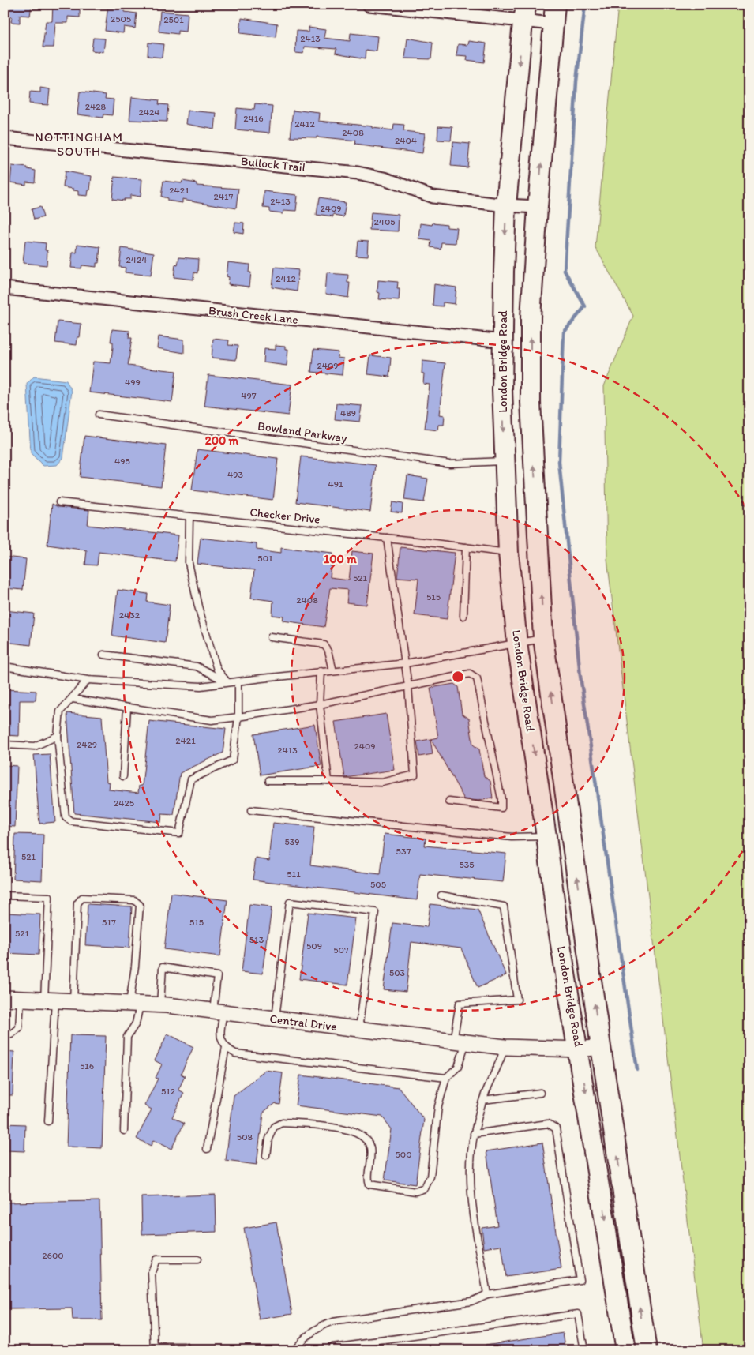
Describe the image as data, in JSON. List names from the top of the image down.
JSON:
{
  "streets": {
    "main road": ["London Bridge Road"],
    "street": ["Bullock Trail", "Brush Creek Lane", "Central Drive"],
    "lane": ["Bowland Parkway", "Checker Drive"]
  },
  "crossings": [
    ["Bullock Trail", "London Bridge Road"],
    ["Brush Creek Lane", "London Bridge Road"],
    ["London Bridge Road", "Bowland Parkway"],
    ["London Bridge Road", "Checker Drive"],
    ["London Bridge Road", "Central Drive"]
  ],
  "districts": ["NOTTINGHAM SOUTH"],
  "house_numbers": [
    "2505",
    "2501",
    "2413",
    "2428",
    "2424",
    "2416",
    "2412",
    "2408",
    "2404",
    "2421",
    "2417",
    "2413",
    "2409",
    "2405",
    "2424",
    "2412",
    "2409",
    "499",
    "497",
    "489",
    "495",
    "493",
    "491",
    "501",
    "521",
    "515",
    "2408",
    "2432",
    "2421",
    "2429",
    "2409",
    "2413",
    "2425",
    "539",
    "537",
    "521",
    "535",
    "511",
    "505",
    "517",
    "515",
    "521",
    "513",
    "509",
    "507",
    "503",
    "516",
    "512",
    "508",
    "500",
    "2600"
  ],
  "rings": ["200 m", "100 m"]
}
